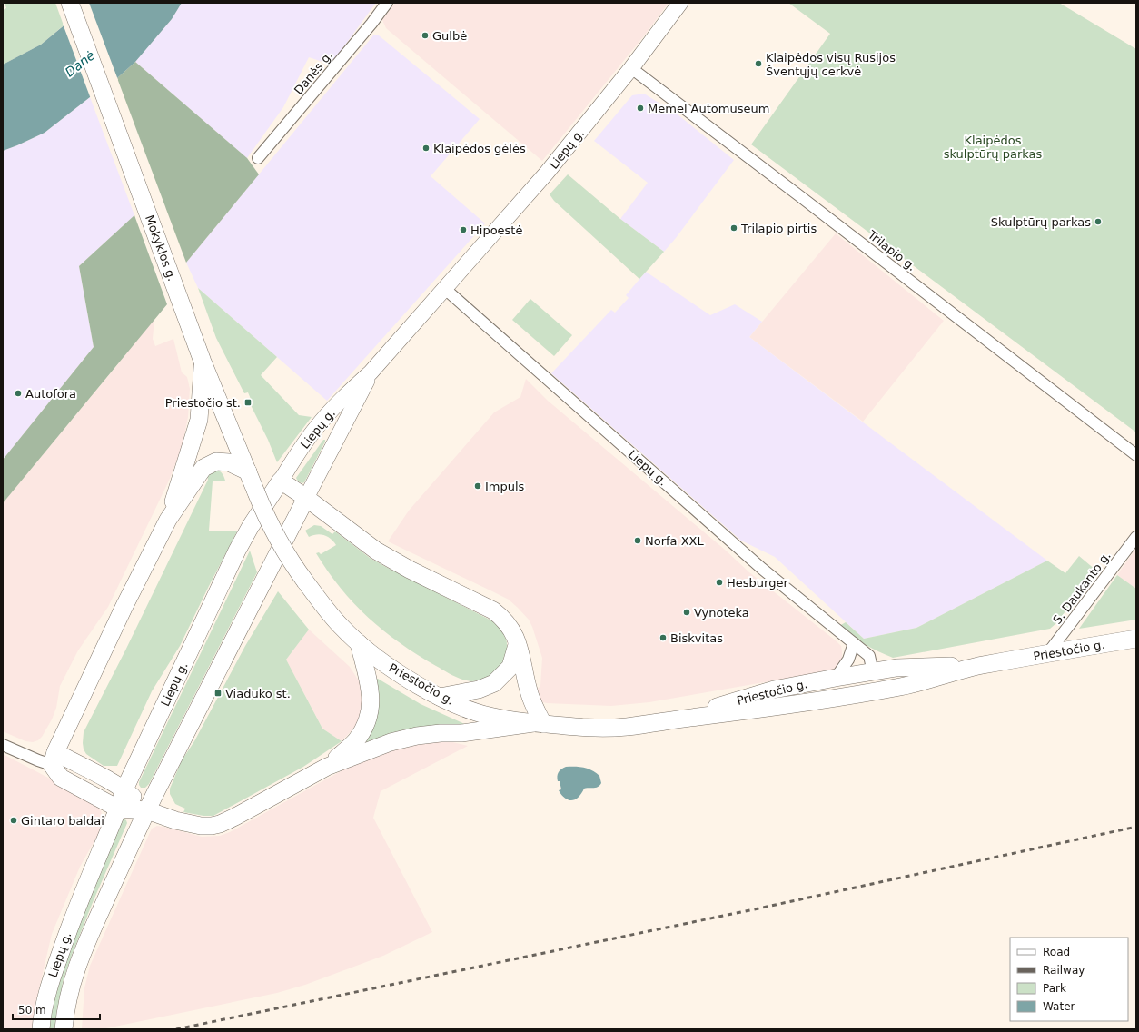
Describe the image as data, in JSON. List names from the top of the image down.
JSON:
{
  "streets": {
    "main road": ["Liepų g.", "Mokyklos g.", "Priestočio g."],
    "street": ["Danės g.", "Trilapio g.", "S. Daukanto g."]
  },
  "crossings": [
    ["Liepų g.", "Trilapio g."],
    ["Liepų g.", "Priestočio g."],
    ["Mokyklos g.", "Priestočio g."],
    ["S. Daukanto g.", "Priestočio g."]
  ],
  "water": ["Danė"],
  "parks": ["Klaipėdos skulptūrų parkas"],
  "places": {
    "other": [
      "Gulbė",
      "Klaipėdos visų Rusijos Šventųjų cerkvė",
      "Memel Automuseum",
      "Klaipėdos gėlės",
      "Skulptūrų parkas",
      "Trilapio pirtis",
      "Hipoestė",
      "Autofora",
      "Impuls",
      "Norfa XXL",
      "Hesburger",
      "Vynoteka",
      "Biskvitas",
      "Gintaro baldai"
    ],
    "transit": ["Priestočio st.", "Viaduko st."]
  },
  "legend": [
    "Road",
    "Railway",
    "Park",
    "Water"
  ],
  "scale_bar": "50 m"
}
